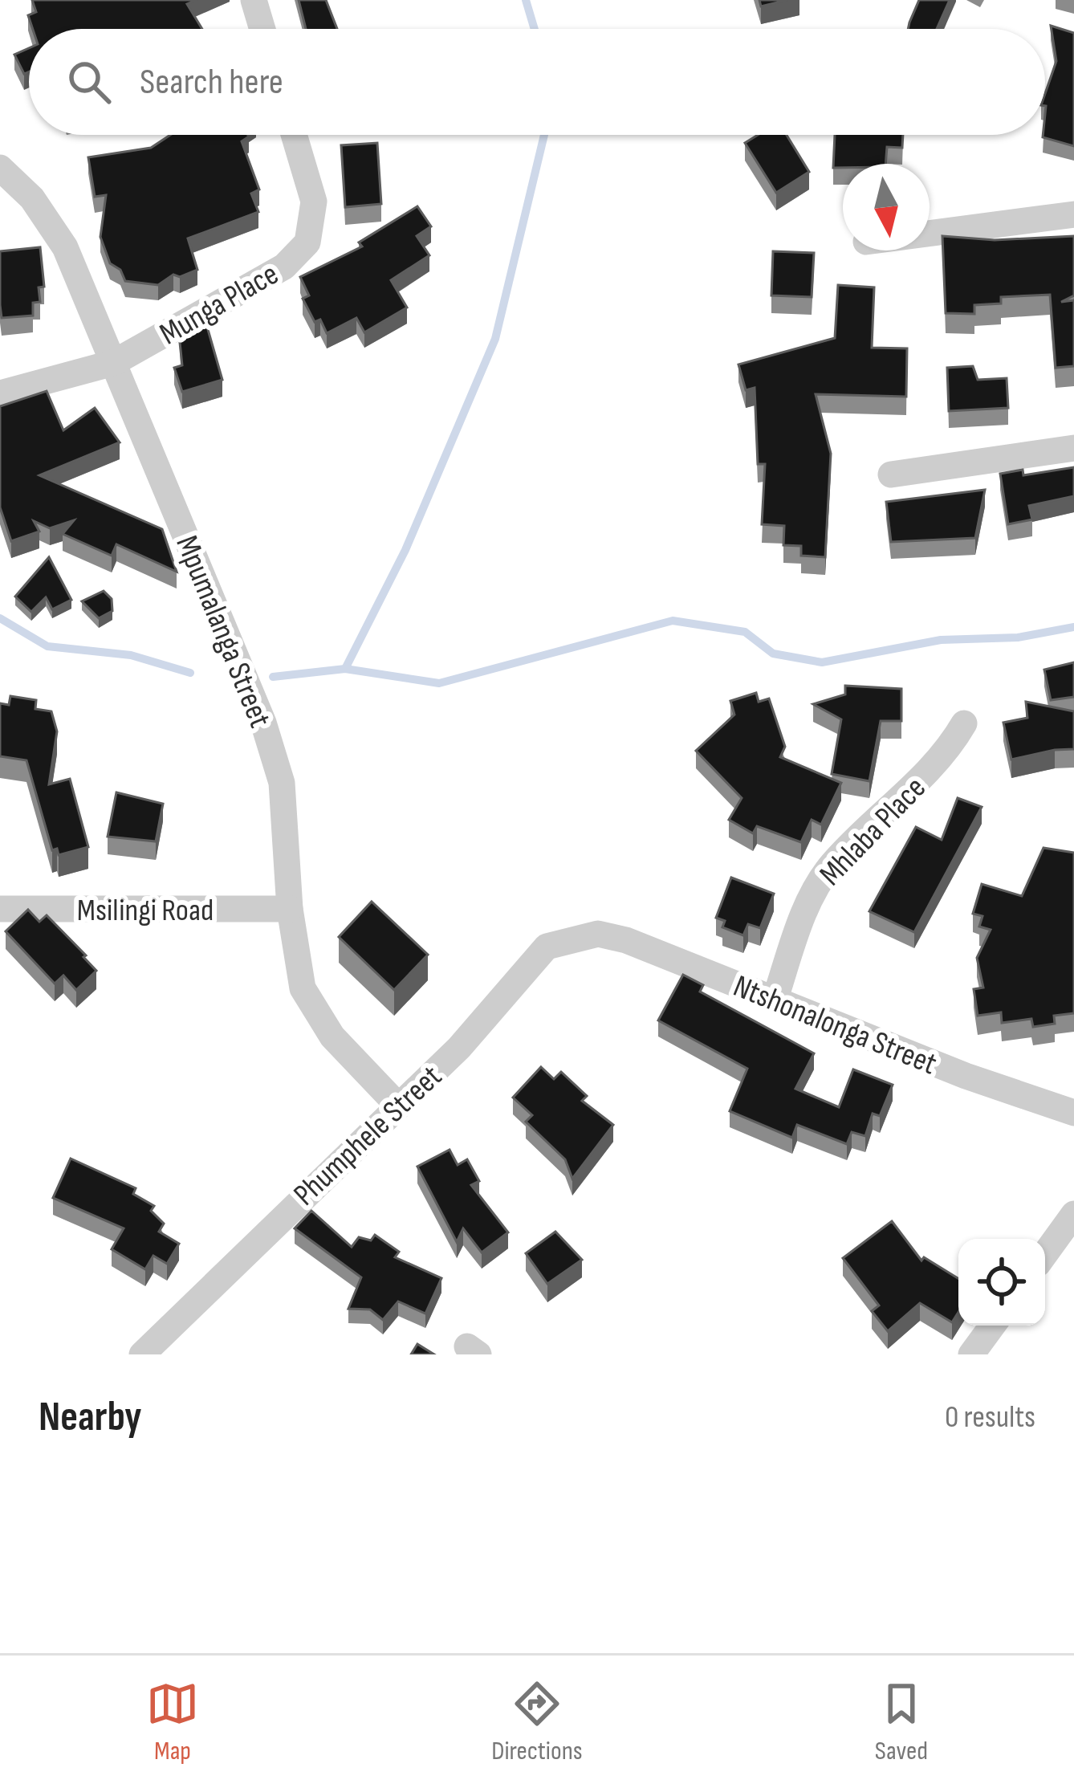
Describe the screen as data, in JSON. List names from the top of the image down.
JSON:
{
  "streets": {
    "street": [
      "Munga Place",
      "Mpumalanga Street",
      "Mhlaba Place",
      "Msilingi Road",
      "Ntshonalonga Street",
      "Phumphele Street"
    ]
  },
  "crossings": [
    ["Munga Place", "Mpumalanga Street"],
    ["Mpumalanga Street", "Msilingi Road"],
    ["Mpumalanga Street", "Phumphele Street"],
    ["Mhlaba Place", "Ntshonalonga Street"],
    ["Ntshonalonga Street", "Phumphele Street"]
  ],
  "north": "bottom",
  "page": {
    "search": "Search here",
    "heading": ["Nearby", "0 results"],
    "nav": ["Map", "Directions", "Saved"]
  }
}
